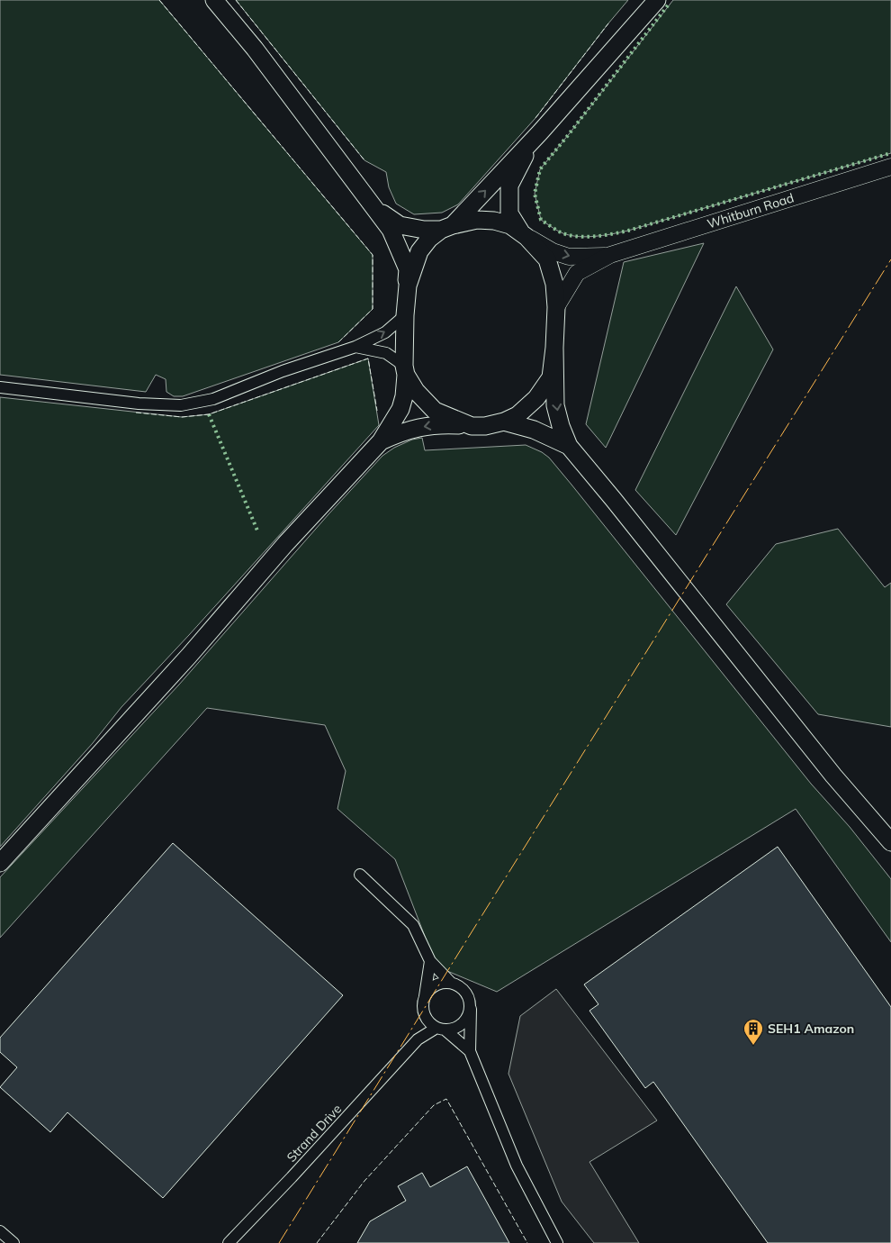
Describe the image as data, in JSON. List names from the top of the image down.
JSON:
{
  "streets": {
    "main road": ["Whitburn Road"],
    "street": ["Strand Drive"]
  },
  "places": {
    "building": ["SEH1 Amazon"]
  }
}
